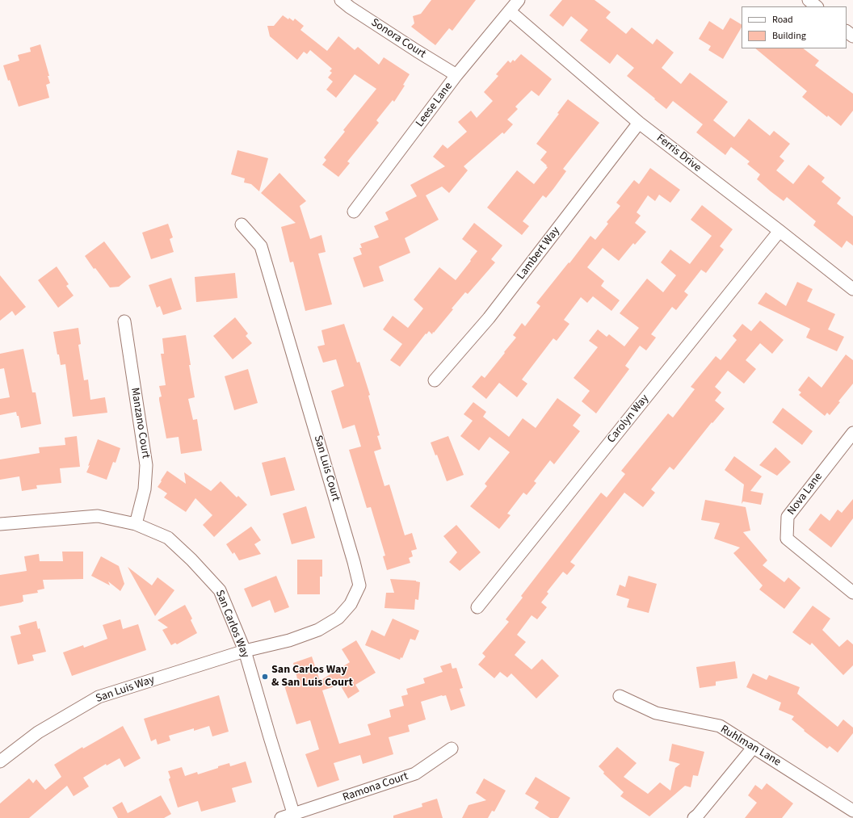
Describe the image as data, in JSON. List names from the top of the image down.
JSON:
{
  "streets": {
    "street": [
      "Sonora Court",
      "Leese Lane",
      "Ferris Drive",
      "Lambert Way",
      "Carolyn Way",
      "Manzano Court",
      "San Luis Court",
      "Nova Lane",
      "San Carlos Way",
      "San Luis Way",
      "Ruhlman Lane",
      "Ramona Court"
    ]
  },
  "crossings": [
    ["Sonora Court", "Leese Lane"],
    ["Leese Lane", "Ferris Drive"],
    ["Ferris Drive", "Lambert Way"],
    ["Ferris Drive", "Carolyn Way"],
    ["Manzano Court", "San Carlos Way"],
    ["San Luis Court", "San Carlos Way"],
    ["San Luis Court", "San Luis Way"],
    ["San Carlos Way", "San Luis Way"],
    ["San Carlos Way", "Ramona Court"]
  ],
  "places": ["San Carlos Way & San Luis Court"],
  "legend": ["Road", "Building"]
}
